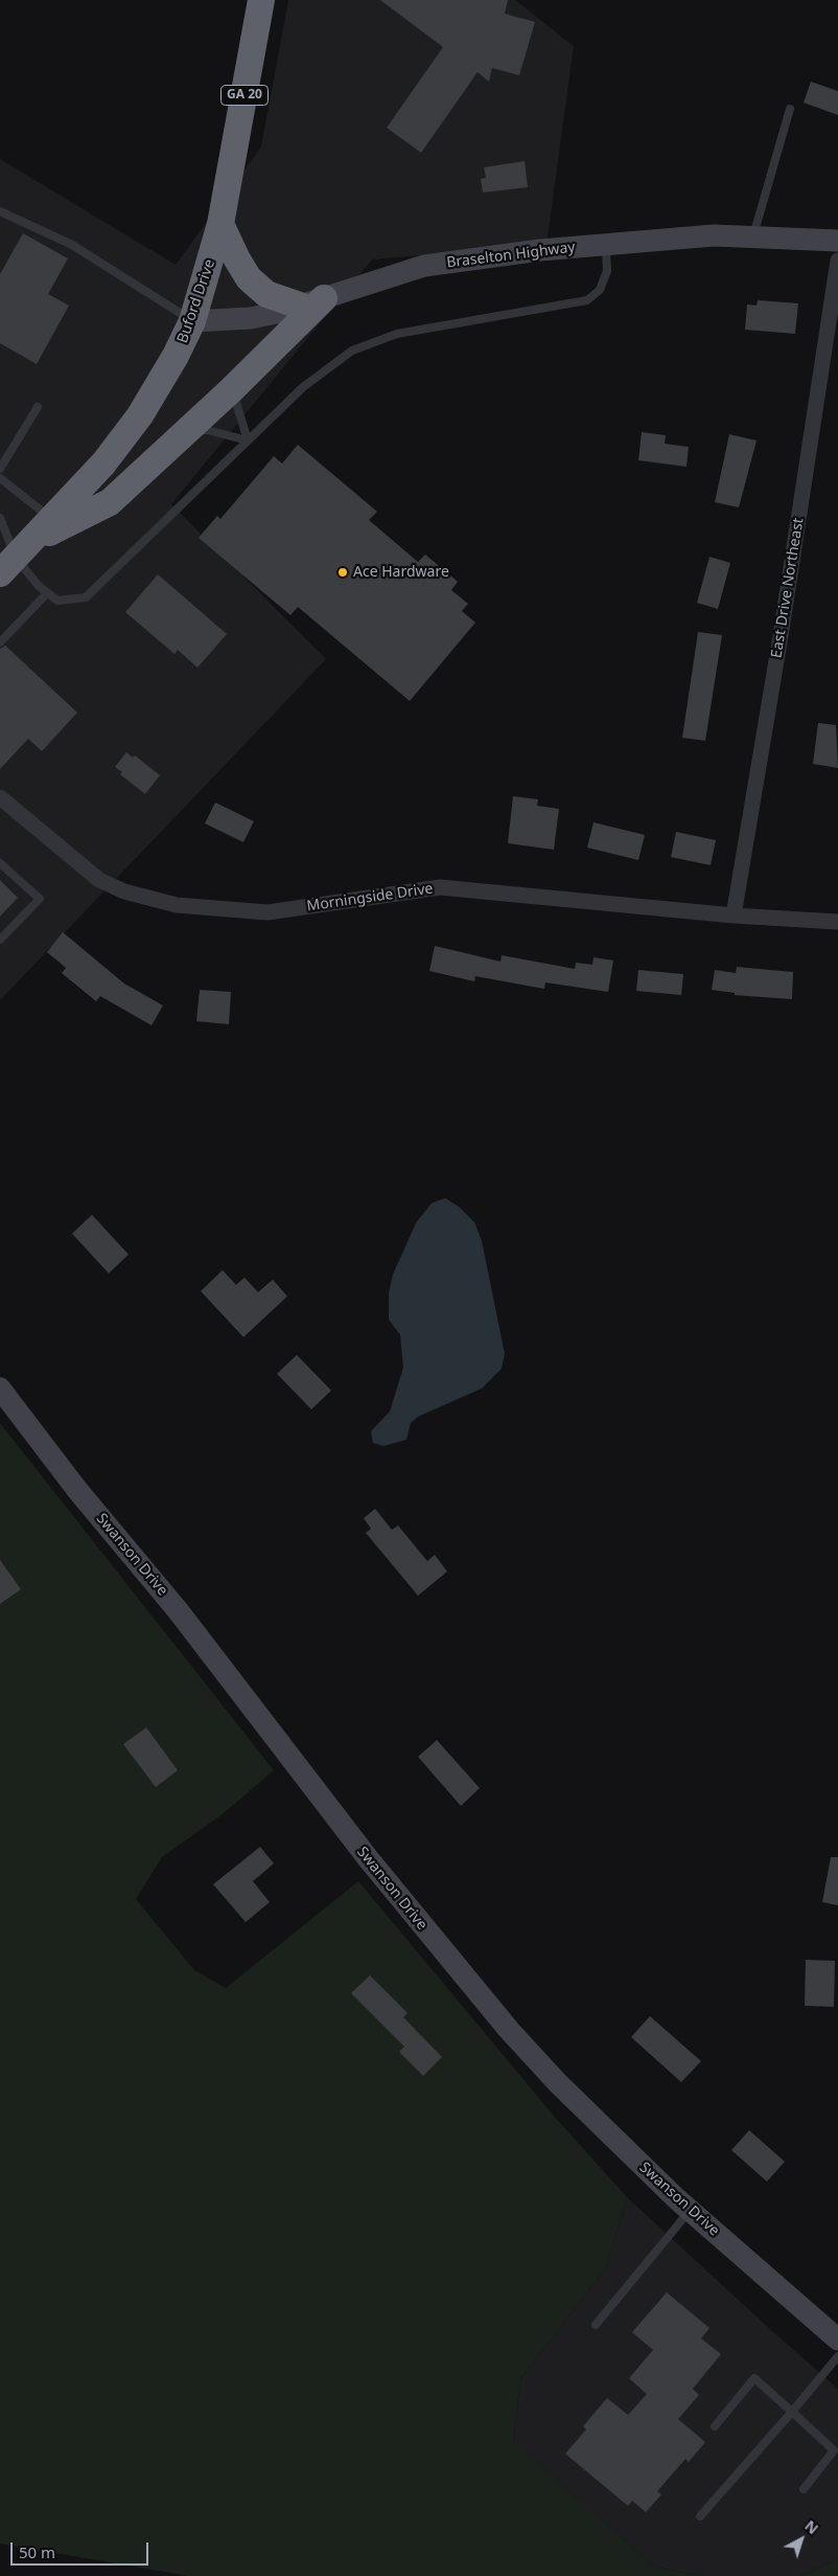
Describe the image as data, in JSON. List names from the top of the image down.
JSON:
{
  "streets": {
    "highway": ["GA 20", "Buford Drive"],
    "street": [
      "Braselton Highway",
      "East Drive Northeast",
      "Morningside Drive",
      "Swanson Drive"
    ]
  },
  "crossings": [
    ["Braselton Highway", "Buford Drive"],
    ["East Drive Northeast", "Morningside Drive"]
  ],
  "places": ["Ace Hardware"],
  "scale_bar": "50 m",
  "north": "top right"
}
